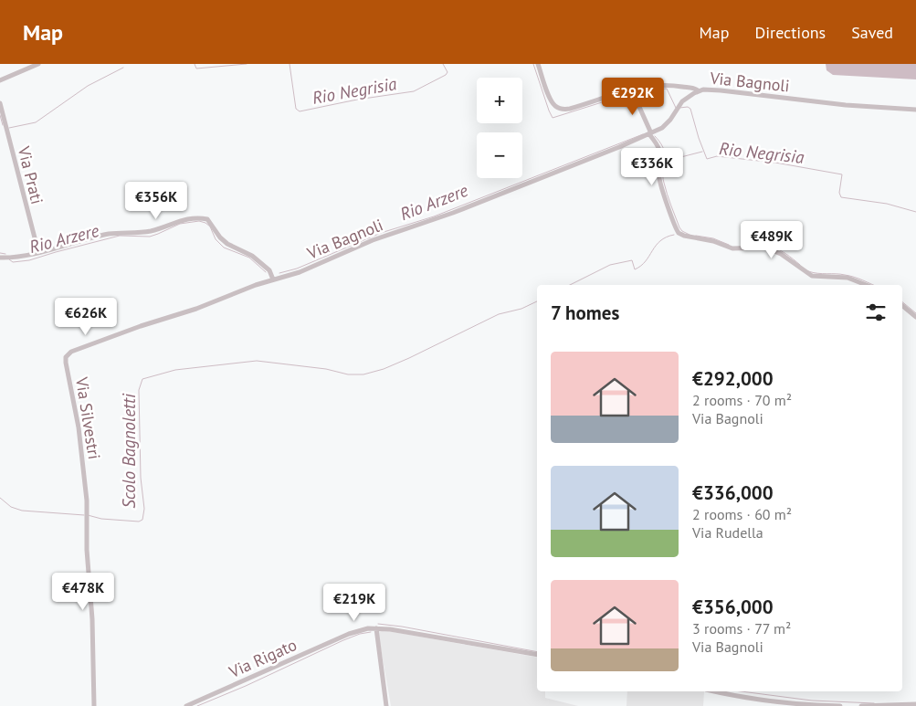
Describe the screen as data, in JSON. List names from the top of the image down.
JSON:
{
  "streets": {
    "street": [
      "Via Bagnoli",
      "Via Prati",
      "Via Silvestri",
      "Via Rigato"
    ]
  },
  "crossings": [
    ["Via Bagnoli", "Via Silvestri"]
  ],
  "water": ["Rio Negrisia", "Rio Arzere", "Scolo Bagnoletti"],
  "page": {
    "header": "Map",
    "nav": ["Map", "Directions", "Saved"],
    "map_buttons": ["+", "−"],
    "price": [
      "€292K",
      "€336K",
      "€356K",
      "€489K",
      "€626K",
      "€478K",
      "€219K"
    ],
    "heading": "7 homes",
    "list": [
      {
        "name": "€292,000",
        "note": "2 rooms · 70 m² · Via Bagnoli"
      },
      {
        "name": "€336,000",
        "note": "2 rooms · 60 m² · Via Rudella"
      },
      {
        "name": "€356,000",
        "note": "3 rooms · 77 m² · Via Bagnoli"
      }
    ]
  }
}
